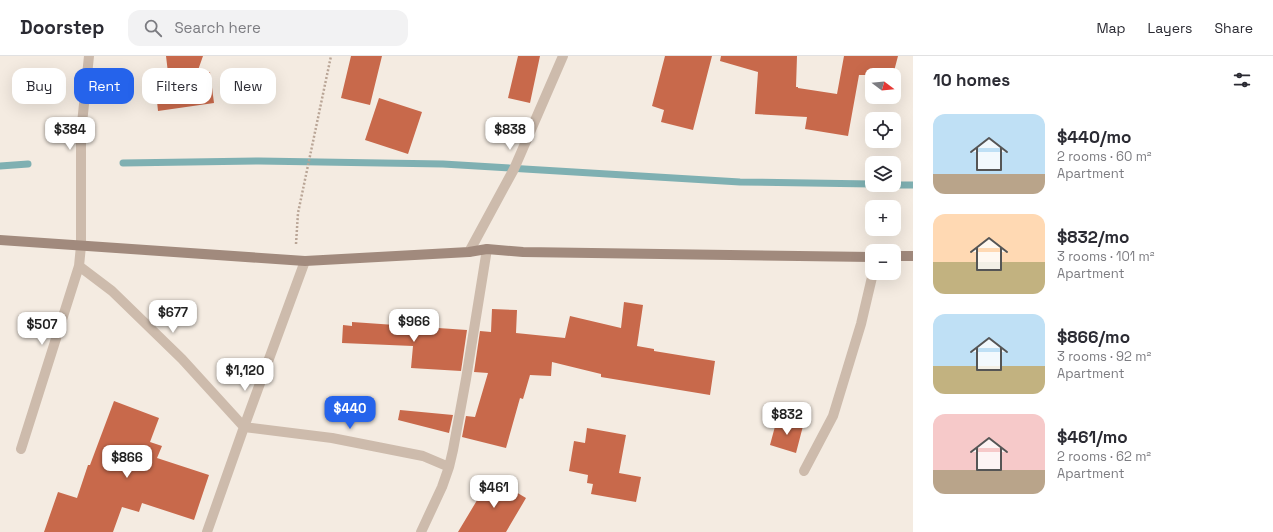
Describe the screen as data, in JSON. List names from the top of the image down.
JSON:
{
  "north": "right",
  "page": {
    "header": "Doorstep",
    "search": "Search here",
    "nav": ["Map", "Layers", "Share"],
    "heading": "10 homes",
    "map_buttons": ["+", "−"],
    "chip": [
      "Buy",
      "Rent",
      "Filters",
      "New"
    ],
    "list": [
      {
        "name": "$440/mo",
        "note": "2 rooms · 60 m² · Apartment"
      },
      {
        "name": "$832/mo",
        "note": "3 rooms · 101 m² · Apartment"
      },
      {
        "name": "$866/mo",
        "note": "3 rooms · 92 m² · Apartment"
      },
      {
        "name": "$461/mo",
        "note": "2 rooms · 62 m² · Apartment"
      }
    ],
    "price": [
      "$384",
      "$838",
      "$677",
      "$966",
      "$507",
      "$1,120",
      "$440",
      "$832",
      "$866",
      "$461"
    ]
  }
}
